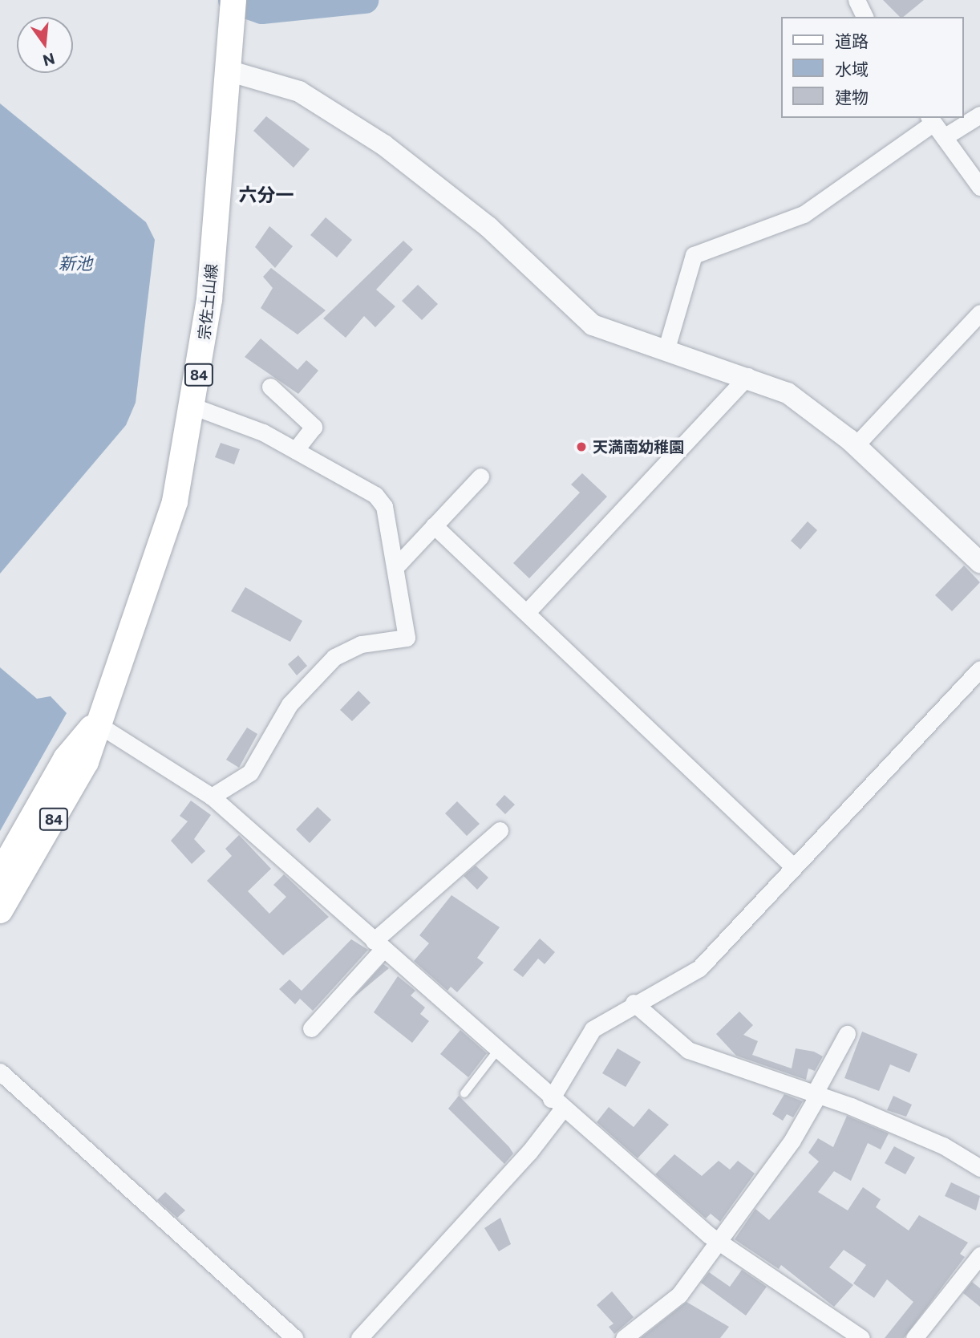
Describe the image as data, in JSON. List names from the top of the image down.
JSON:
{
  "streets": {
    "main road": ["宗佐土山線", "84"]
  },
  "districts": ["六分一"],
  "water": ["新池"],
  "places": ["天満南幼稚園"],
  "legend": ["道路", "水域", "建物"],
  "north": "bottom"
}
